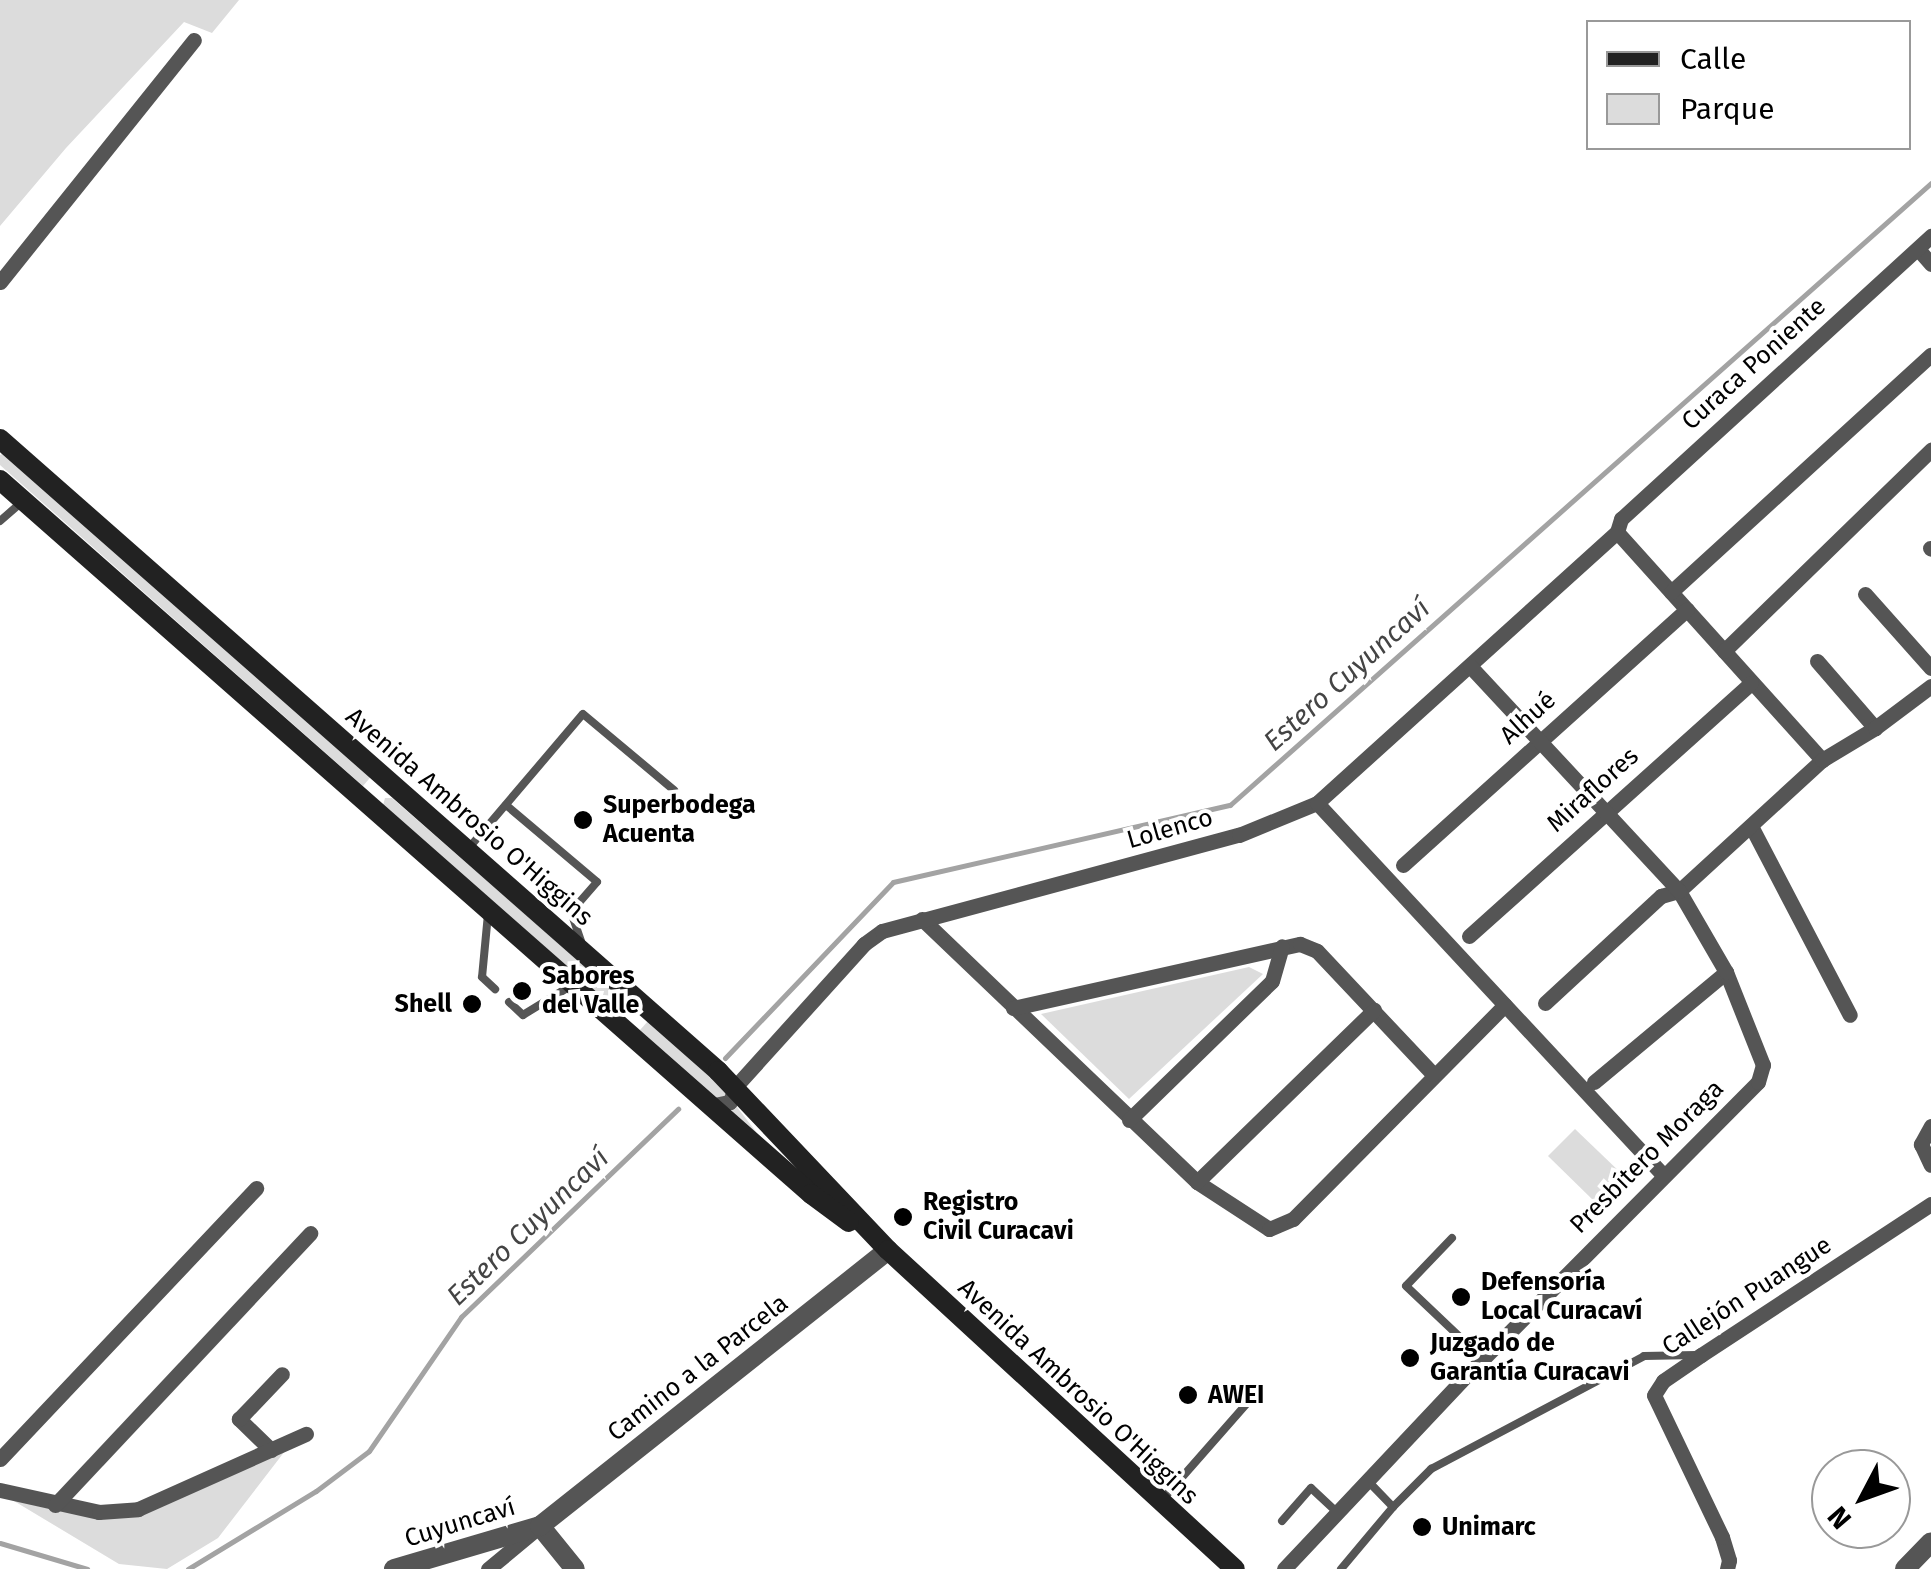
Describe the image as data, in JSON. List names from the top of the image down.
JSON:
{
  "streets": {
    "main road": ["Avenida Ambrosio O'Higgins"],
    "street": [
      "Curaca Poniente",
      "Alhué",
      "Miraflores",
      "Lolenco",
      "Presbítero Moraga",
      "Callejón Puangue",
      "Camino a la Parcela",
      "Cuyuncaví"
    ]
  },
  "crossings": [
    ["Curaca Poniente", "Lolenco"],
    ["Alhué", "Presbítero Moraga"],
    ["Miraflores", "Presbítero Moraga"],
    ["Avenida Ambrosio O'Higgins", "Lolenco"],
    ["Avenida Ambrosio O'Higgins", "Camino a la Parcela"],
    ["Lolenco", "Presbítero Moraga"],
    ["Camino a la Parcela", "Cuyuncaví"]
  ],
  "water": ["Estero Cuyuncaví"],
  "places": [
    "Superbodega Acuenta",
    "Sabores del Valle",
    "Shell",
    "Registro Civil Curacavi",
    "Defensoría Local Curacaví",
    "Juzgado de Garantía Curacavi",
    "AWEI",
    "Unimarc"
  ],
  "legend": ["Calle", "Parque"],
  "north": "bottom left"
}
